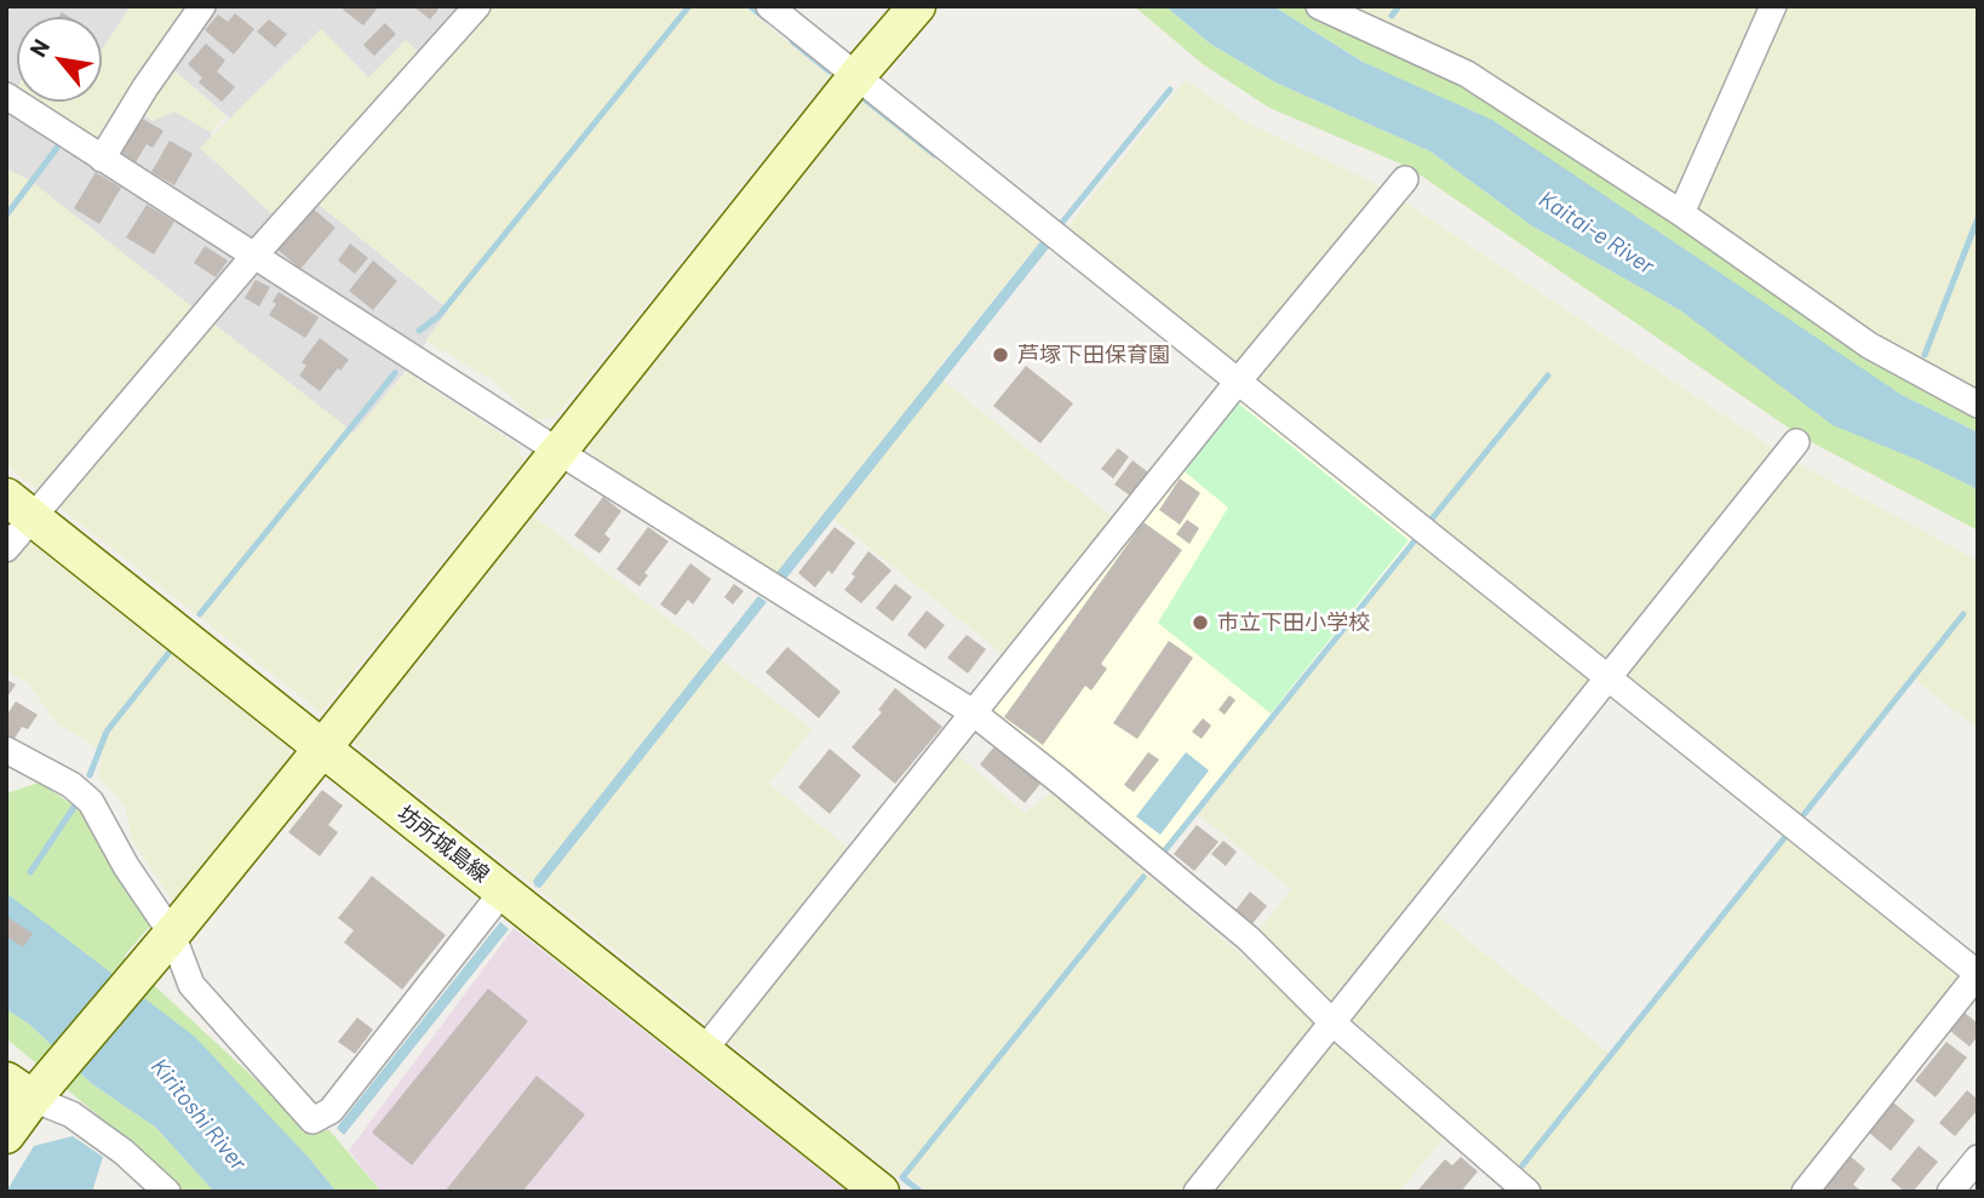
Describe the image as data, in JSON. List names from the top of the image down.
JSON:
{
  "streets": {
    "street": ["坊所城島線"]
  },
  "water": ["Kaitai-e River", "Kiritoshi River"],
  "places": ["芦塚下田保育園", "市立下田小学校"],
  "north": "top left"
}
